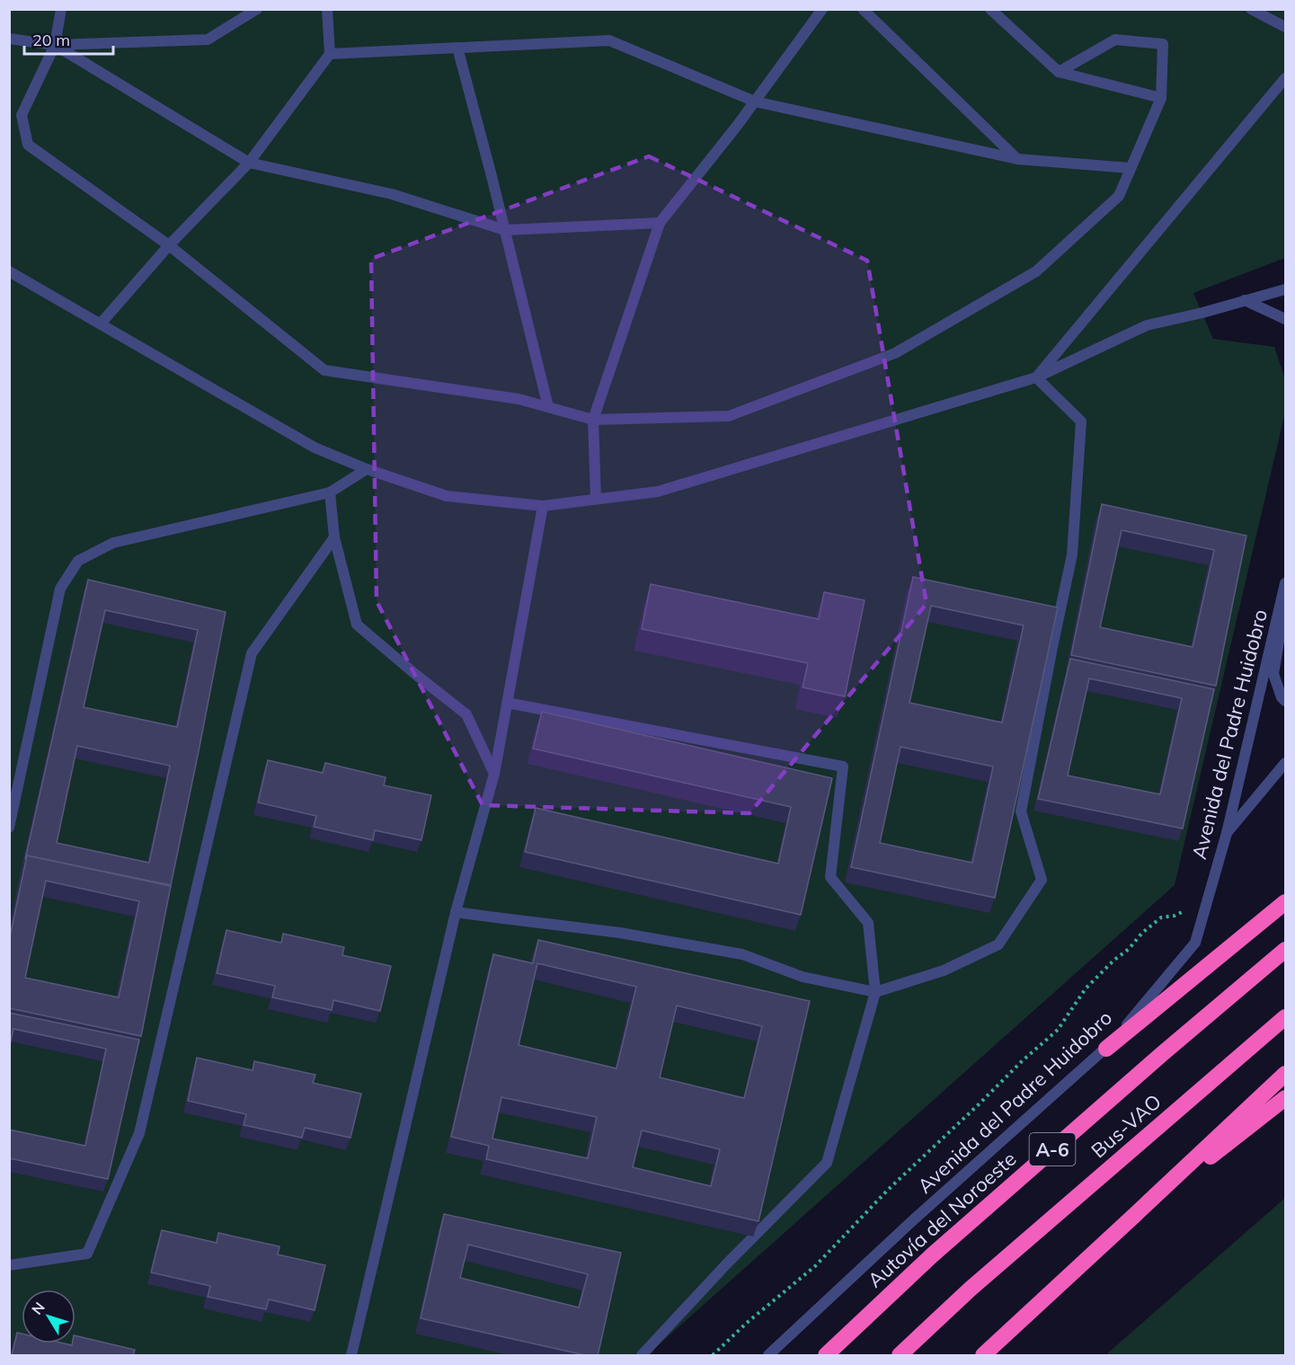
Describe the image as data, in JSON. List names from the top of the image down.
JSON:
{
  "streets": {
    "highway": ["Bus-VAO", "A-6", "Autovía del Noroeste"],
    "street": ["Avenida del Padre Huidobro"]
  },
  "scale_bar": "20 m",
  "north": "top left"
}
